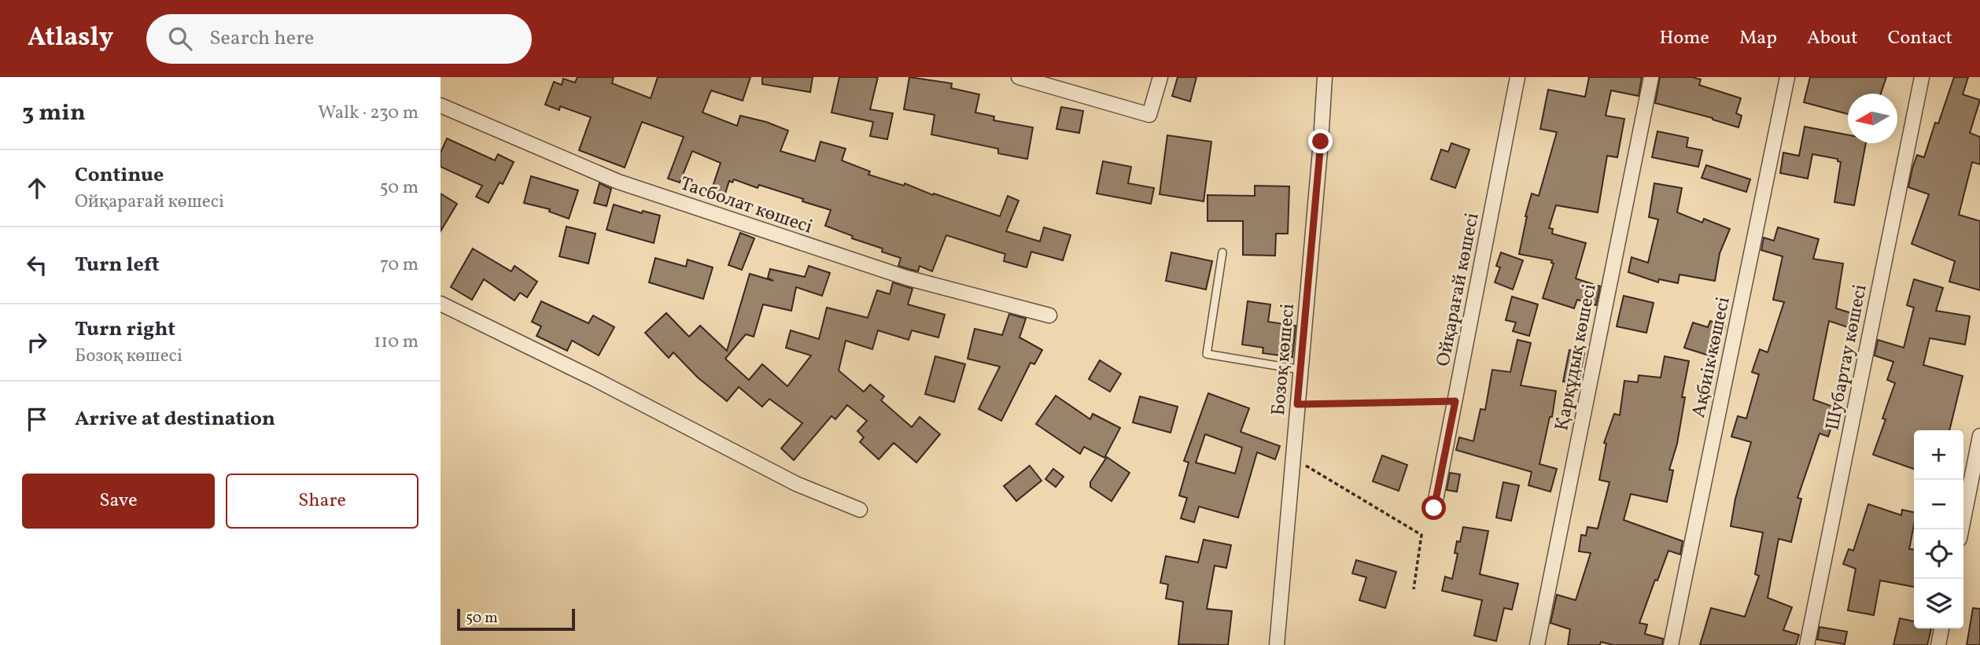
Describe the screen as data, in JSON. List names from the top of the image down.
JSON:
{
  "streets": {
    "street": [
      "Тасболат көшесі",
      "Ойқарағай көшесі",
      "Қарқұдық көшесі",
      "Ақбиік көшесі",
      "Шубартау көшесі",
      "Бозоқ көшесі"
    ]
  },
  "scale_bar": "50 m",
  "north": "left",
  "page": {
    "header": "Atlasly",
    "search": "Search here",
    "nav": [
      "Home",
      "Map",
      "About",
      "Contact"
    ],
    "heading": ["3 min", "Walk · 230 m"],
    "list": [
      ["Continue", "Ойқарағай көшесі", "50 m"],
      ["Turn left", "70 m"],
      ["Turn right", "Бозоқ көшесі", "110 m"],
      "Arrive at destination"
    ],
    "map_buttons": ["+", "−"],
    "buttons": ["Save", "Share"],
    "scale": "50 m"
  }
}
